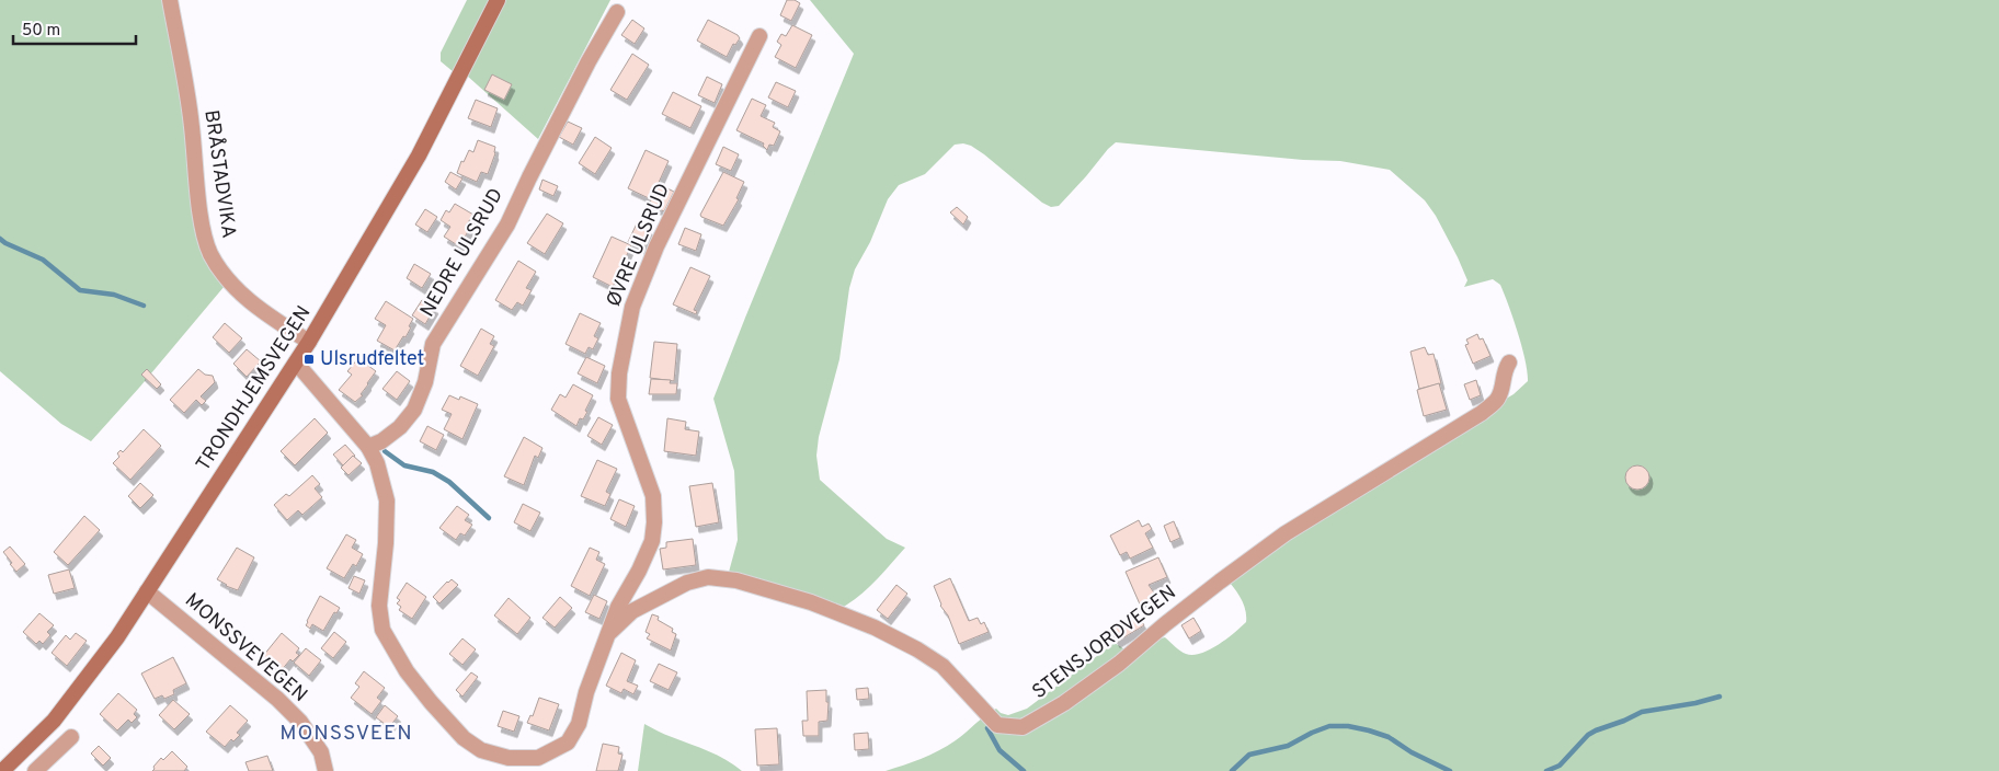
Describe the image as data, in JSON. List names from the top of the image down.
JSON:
{
  "streets": {
    "main road": ["TRONDHJEMSVEGEN"],
    "street": [
      "BRÅSTADVIKA",
      "ØVRE ULSRUD",
      "NEDRE ULSRUD",
      "STENSJORDVEGEN",
      "MONSSVEVEGEN"
    ]
  },
  "crossings": [
    ["BRÅSTADVIKA", "TRONDHJEMSVEGEN"],
    ["ØVRE ULSRUD", "STENSJORDVEGEN"],
    ["NEDRE ULSRUD", "STENSJORDVEGEN"],
    ["TRONDHJEMSVEGEN", "STENSJORDVEGEN"],
    ["TRONDHJEMSVEGEN", "MONSSVEVEGEN"]
  ],
  "districts": ["MONSSVEEN"],
  "places": {
    "transit": ["Ulsrudfeltet"]
  },
  "scale_bar": "50 m"
}
